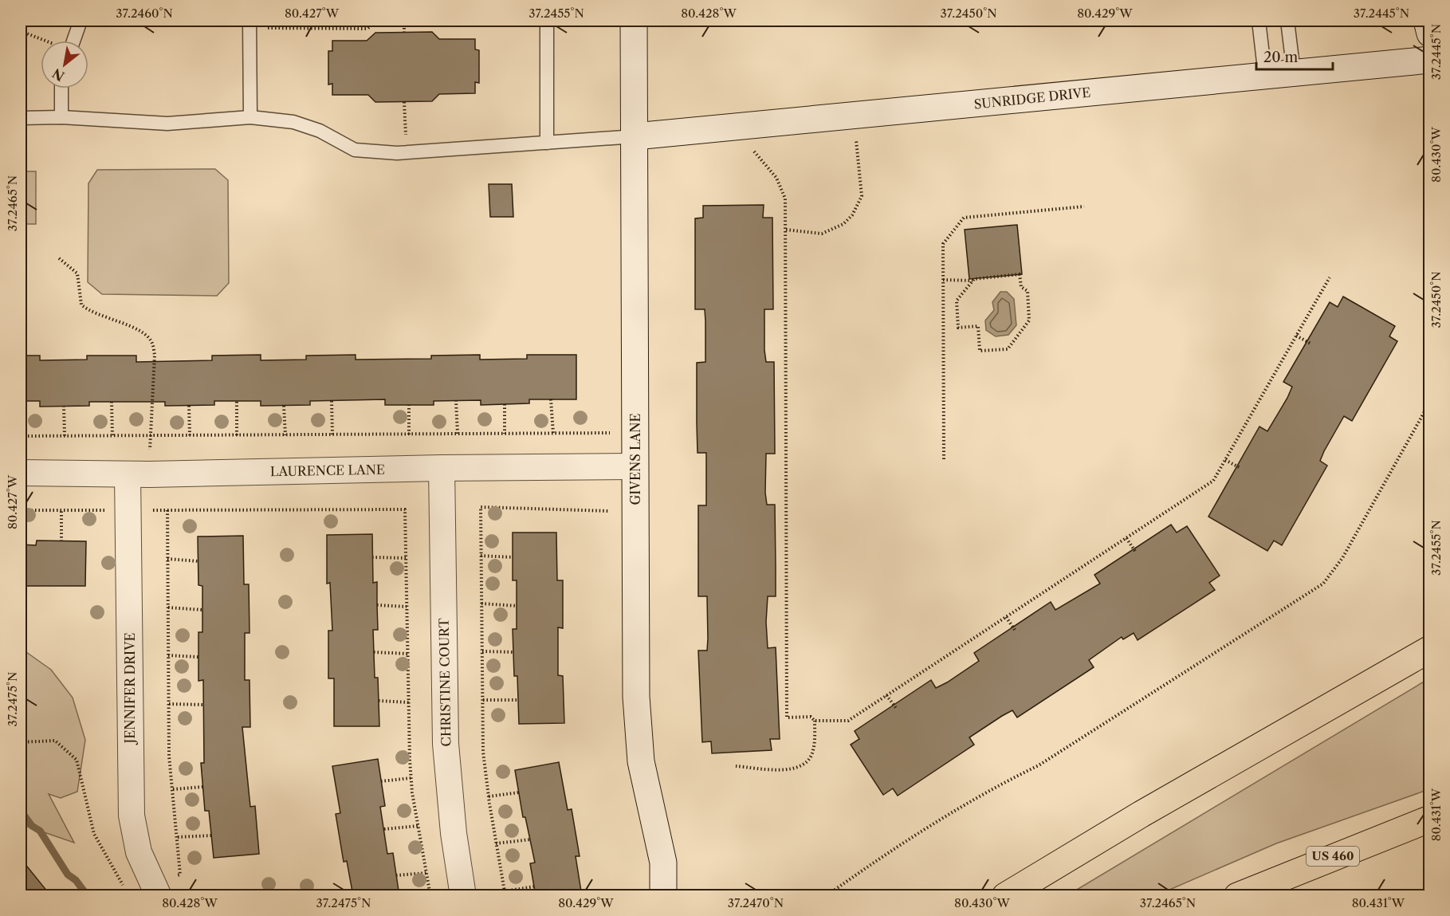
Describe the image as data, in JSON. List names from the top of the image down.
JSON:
{
  "streets": {
    "highway": ["US 460"],
    "street": [
      "SUNRIDGE DRIVE",
      "GIVENS LANE",
      "LAURENCE LANE",
      "CHRISTINE COURT",
      "JENNIFER DRIVE"
    ]
  },
  "crossings": [
    ["SUNRIDGE DRIVE", "GIVENS LANE"],
    ["GIVENS LANE", "LAURENCE LANE"],
    ["LAURENCE LANE", "CHRISTINE COURT"],
    ["LAURENCE LANE", "JENNIFER DRIVE"]
  ],
  "scale_bar": "20 m",
  "north": "bottom left",
  "coordinates": [
    "37.2460°N",
    "80.427°W",
    "37.2455°N",
    "80.428°W",
    "37.2450°N",
    "80.429°W",
    "37.2445°N",
    "80.430°W",
    "37.2465°N",
    "37.2475°N",
    "80.431°W",
    "37.2470°N"
  ]
}
